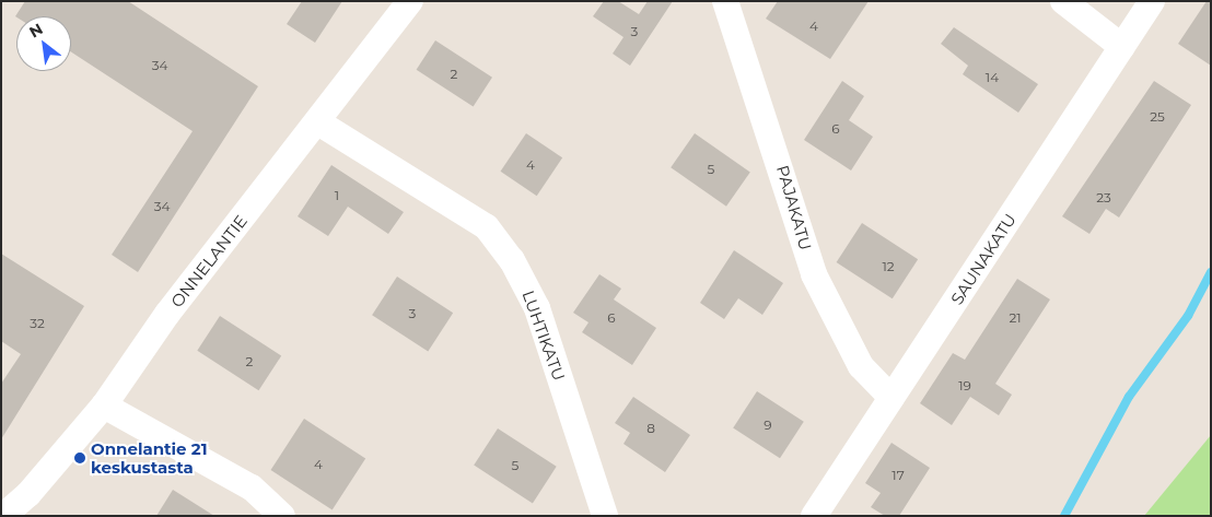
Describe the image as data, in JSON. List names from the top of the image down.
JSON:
{
  "streets": {
    "street": [
      "PAJAKATU",
      "SAUNAKATU",
      "ONNELANTIE",
      "LUHTIKATU"
    ]
  },
  "crossings": [
    ["PAJAKATU", "SAUNAKATU"],
    ["ONNELANTIE", "LUHTIKATU"]
  ],
  "places": ["Onnelantie 21 keskustasta"],
  "house_numbers": [
    "4",
    "3",
    "34",
    "2",
    "14",
    "25",
    "6",
    "4",
    "5",
    "1",
    "23",
    "34",
    "12",
    "3",
    "6",
    "21",
    "32",
    "2",
    "19",
    "9",
    "8",
    "4",
    "5",
    "17"
  ],
  "north": "top left"
}
